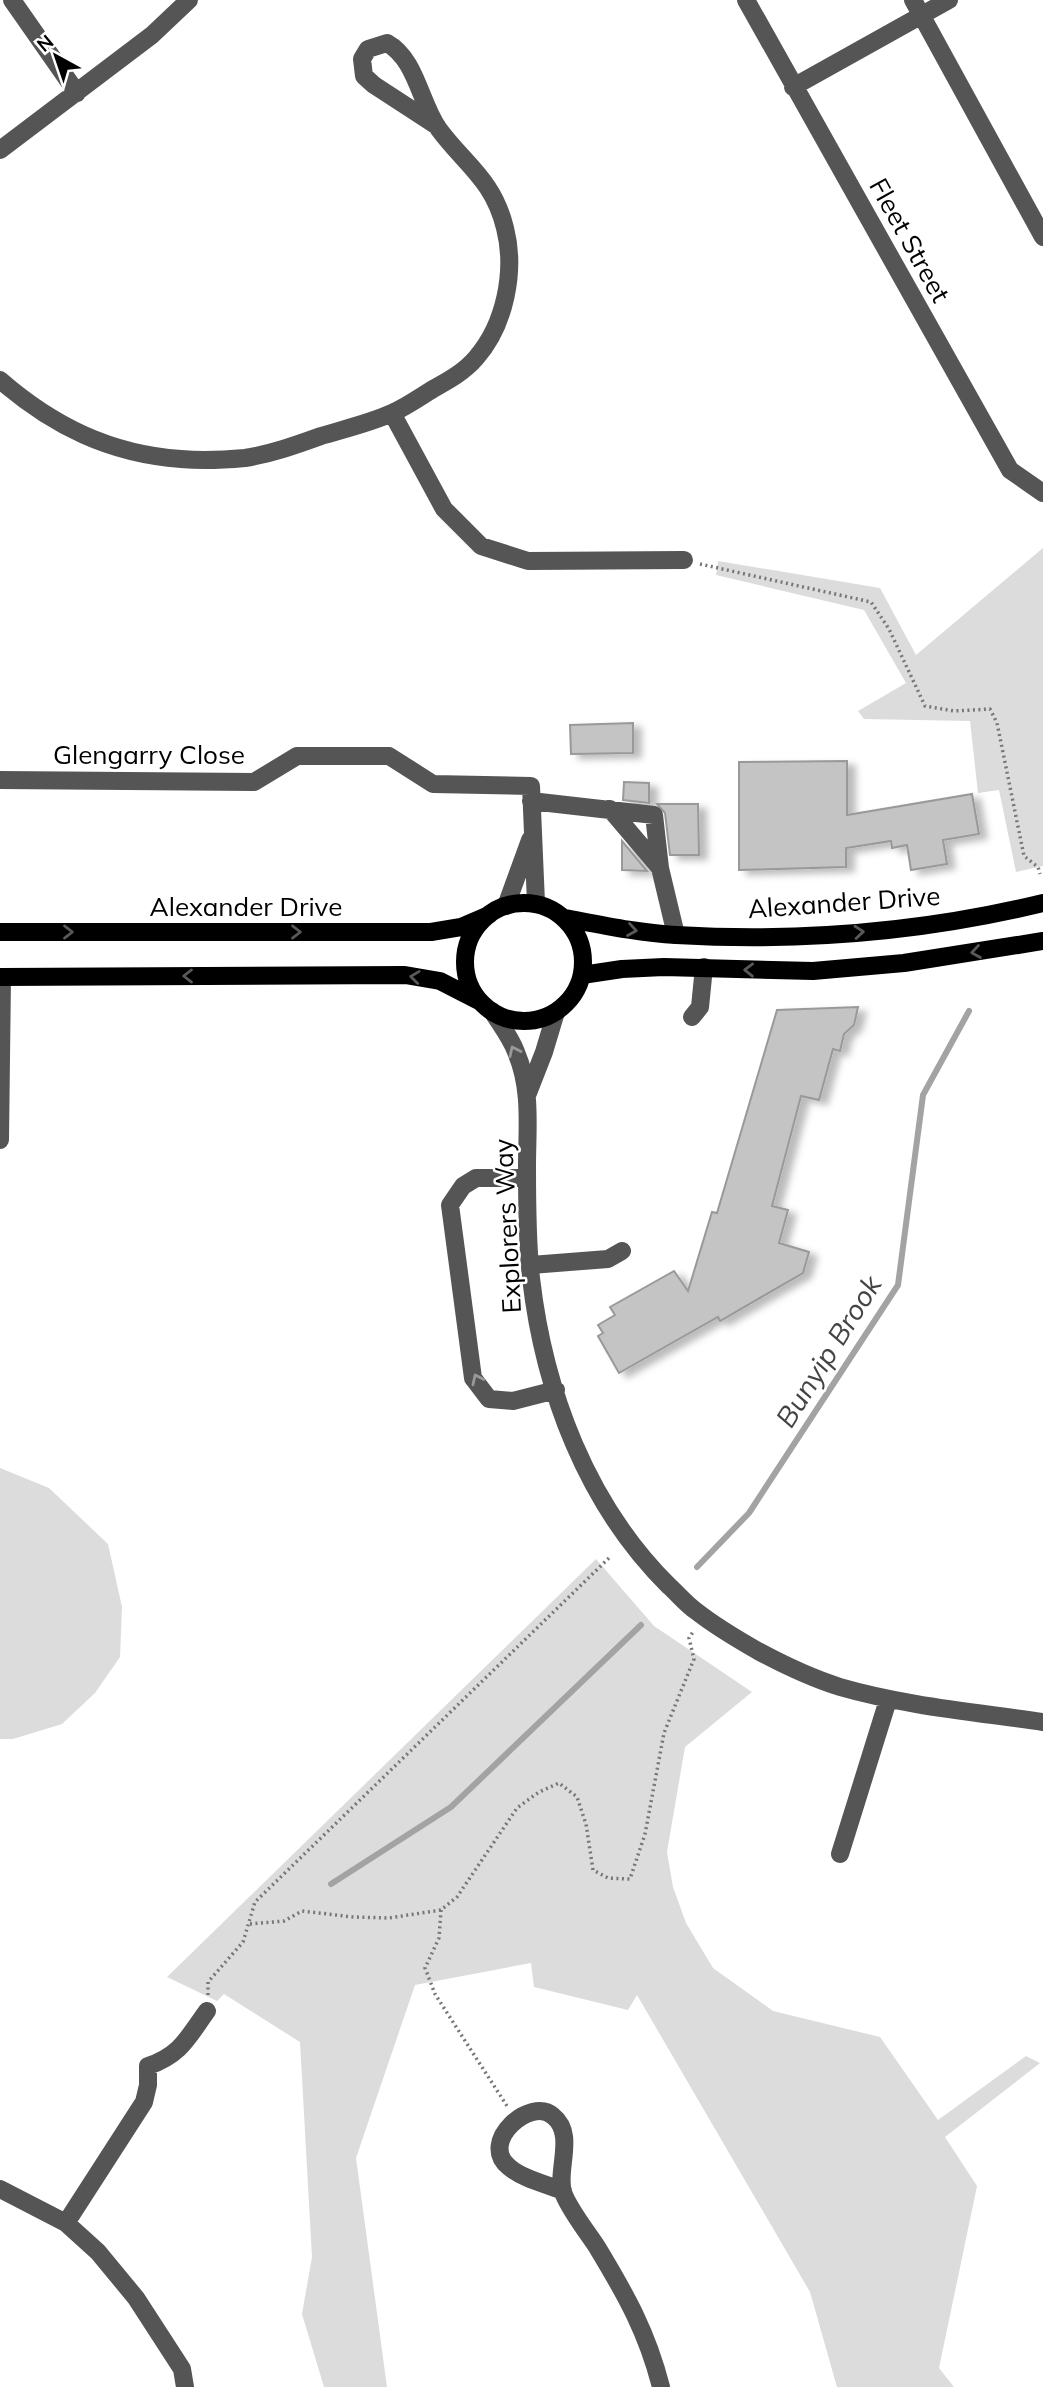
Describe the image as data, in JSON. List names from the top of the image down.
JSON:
{
  "streets": {
    "main road": ["Alexander Drive"],
    "street": ["Fleet Street", "Glengarry Close", "Explorers Way"]
  },
  "crossings": [
    ["Alexander Drive", "Explorers Way"]
  ],
  "water": ["Bunyip Brook"],
  "north": "top left"
}
